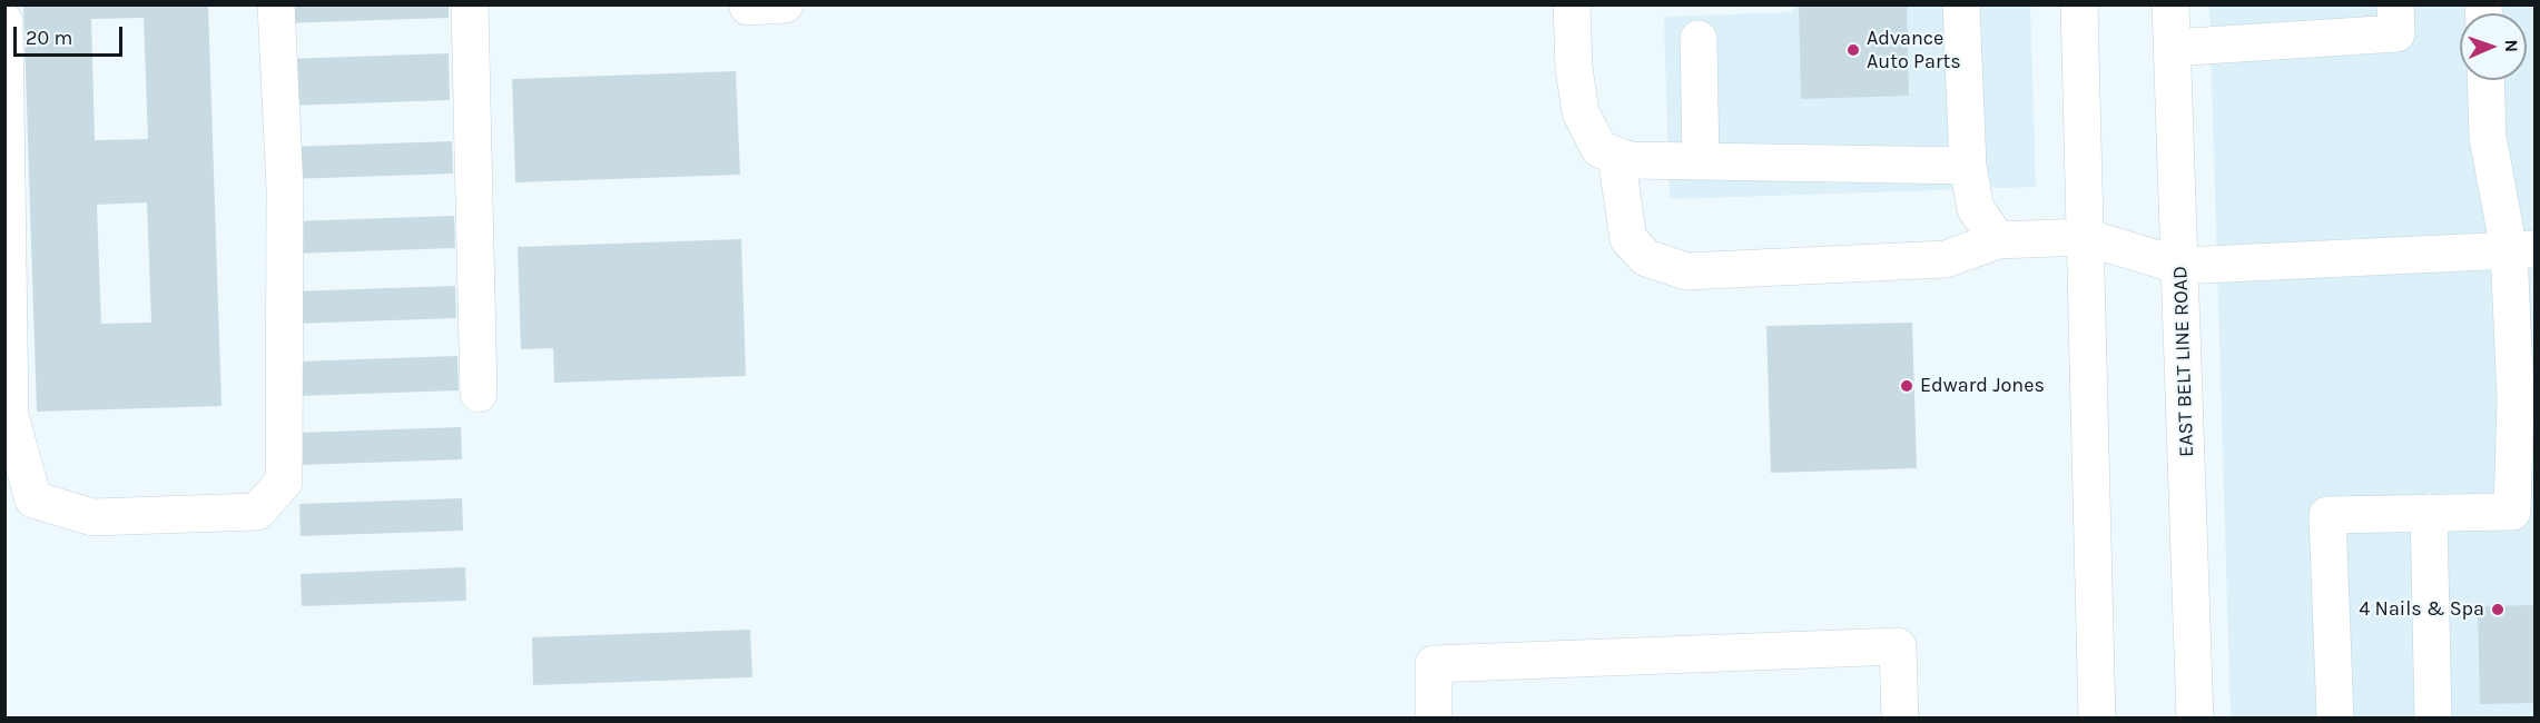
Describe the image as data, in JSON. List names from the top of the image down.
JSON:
{
  "streets": {
    "main road": ["EAST BELT LINE ROAD"]
  },
  "places": ["Advance Auto Parts", "Edward Jones", "4 Nails & Spa"],
  "scale_bar": "20 m",
  "north": "right"
}
